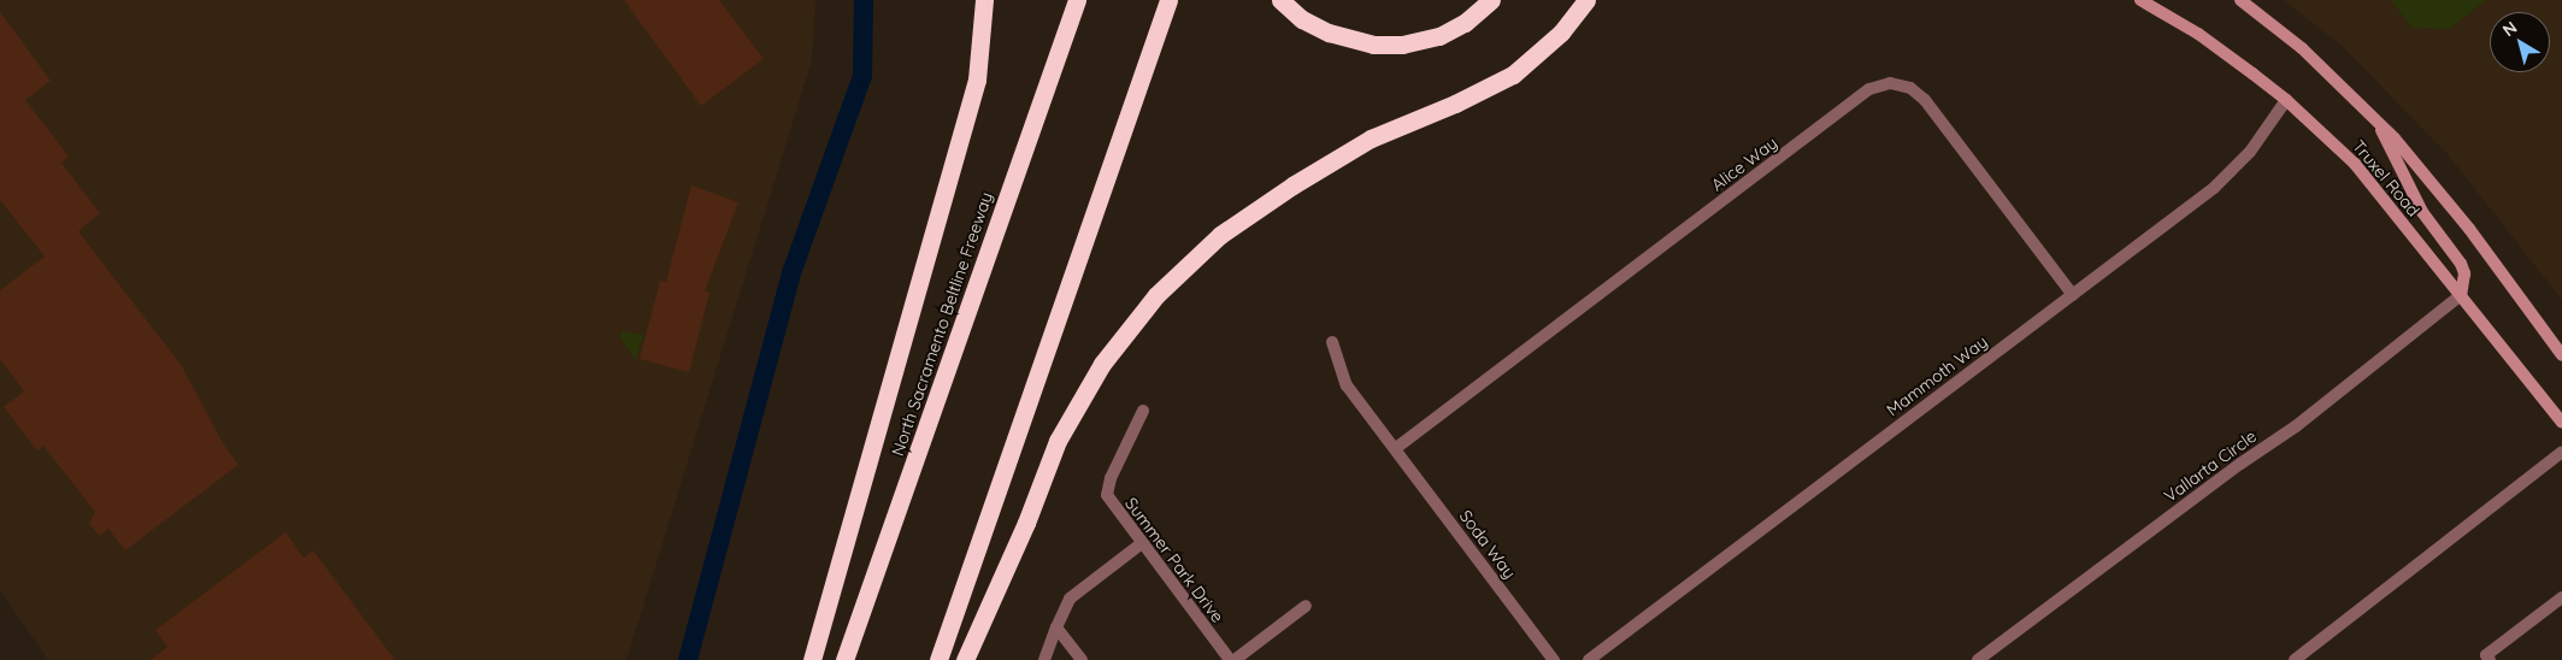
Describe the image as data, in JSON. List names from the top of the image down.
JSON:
{
  "streets": {
    "highway": ["North Sacramento Beltline Freeway"],
    "main road": ["Truxel Road"],
    "street": [
      "Alice Way",
      "Mammoth Way",
      "Vallarta Circle",
      "Soda Way",
      "Summer Park Drive"
    ]
  },
  "crossings": [
    ["Alice Way", "Mammoth Way"],
    ["Alice Way", "Soda Way"],
    ["Truxel Road", "Mammoth Way"],
    ["Truxel Road", "Vallarta Circle"]
  ],
  "north": "top left"
}
